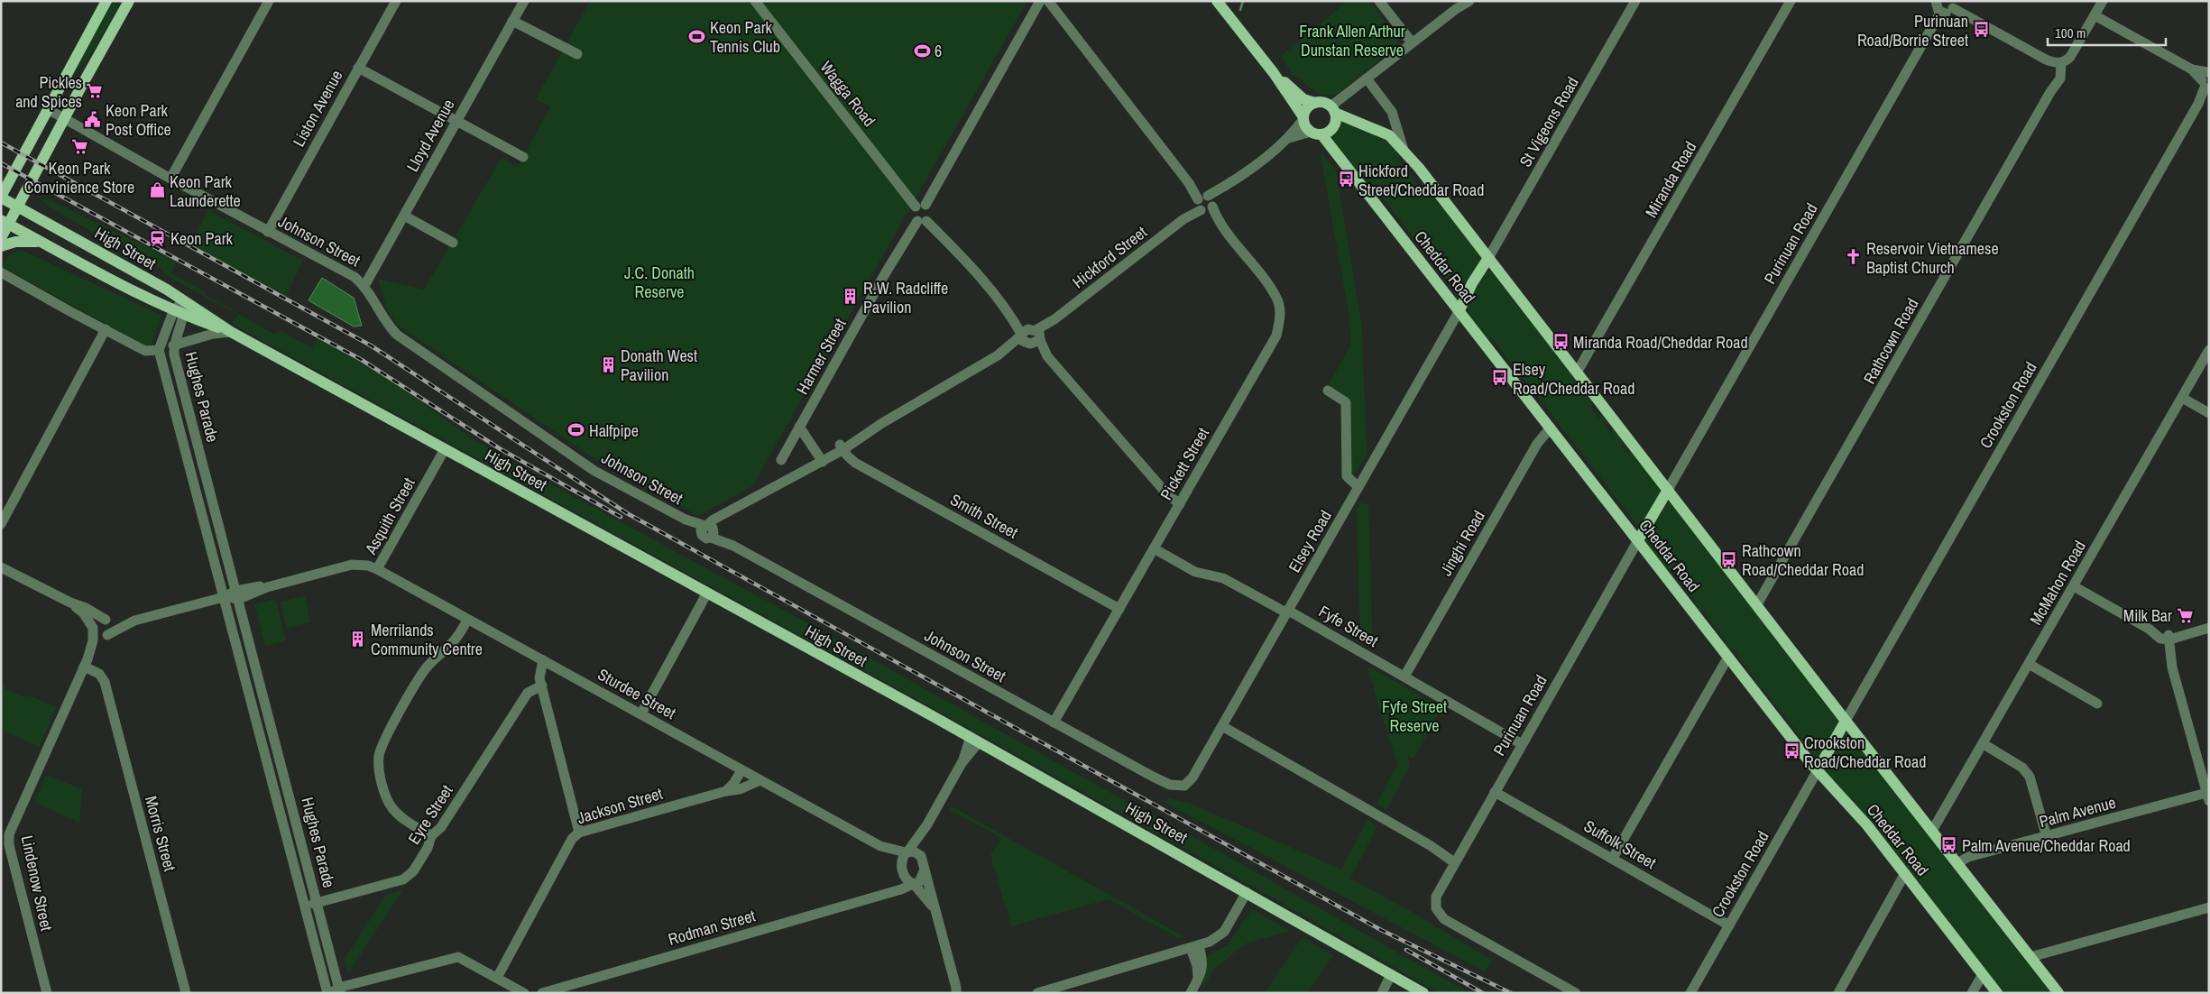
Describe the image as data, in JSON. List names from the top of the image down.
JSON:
{
  "streets": {
    "main road": ["High Street", "Cheddar Road"],
    "street": [
      "Wagga Road",
      "Liston Avenue",
      "St Vigeons Road",
      "Lloyd Avenue",
      "Miranda Road",
      "Johnson Street",
      "Purinuan Road",
      "Hickford Street",
      "Rathcown Road",
      "Harmer Street",
      "Hughes Parade",
      "Crookston Road",
      "Pickett Street",
      "Asquith Street",
      "Smith Street",
      "Elsey Road",
      "Jinghi Road",
      "McMahon Road",
      "Fyfe Street",
      "Sturdee Street",
      "Jackson Street",
      "Palm Avenue",
      "Eyre Street",
      "Morris Street",
      "Suffolk Street",
      "Lindenow Street",
      "Rodman Street"
    ]
  },
  "crossings": [
    ["Liston Avenue", "Johnson Street"],
    ["St Vigeons Road", "Cheddar Road"],
    ["Lloyd Avenue", "Johnson Street"],
    ["Miranda Road", "Cheddar Road"],
    ["Johnson Street", "Hickford Street"],
    ["Johnson Street", "Pickett Street"],
    ["Johnson Street", "Elsey Road"],
    ["Purinuan Road", "Cheddar Road"],
    ["Purinuan Road", "Fyfe Street"],
    ["Purinuan Road", "Suffolk Street"],
    ["High Street", "Hughes Parade"],
    ["High Street", "Asquith Street"],
    ["Hickford Street", "Cheddar Road"],
    ["Hickford Street", "Pickett Street"],
    ["Hickford Street", "Smith Street"],
    ["Cheddar Road", "Rathcown Road"],
    ["Cheddar Road", "Crookston Road"],
    ["Cheddar Road", "Elsey Road"],
    ["Cheddar Road", "Jinghi Road"],
    ["Cheddar Road", "McMahon Road"],
    ["Cheddar Road", "Palm Avenue"],
    ["Hughes Parade", "Asquith Street"],
    ["Hughes Parade", "Eyre Street"],
    ["Crookston Road", "Suffolk Street"],
    ["Pickett Street", "Smith Street"],
    ["Pickett Street", "Fyfe Street"],
    ["Asquith Street", "Sturdee Street"],
    ["Asquith Street", "Lindenow Street"],
    ["Elsey Road", "Fyfe Street"],
    ["Jinghi Road", "Fyfe Street"],
    ["Sturdee Street", "Jackson Street"],
    ["Sturdee Street", "Eyre Street"],
    ["Sturdee Street", "Rodman Street"],
    ["Morris Street", "Lindenow Street"]
  ],
  "parks": ["Frank Allen Arthur Dunstan Reserve", "J.C. Donath Reserve", "Fyfe Street Reserve"],
  "places": {
    "bus stop": [
      "Purinuan Road/Borrie Street",
      "Hickford Street/Cheddar Road",
      "Miranda Road/Cheddar Road",
      "Elsey Road/Cheddar Road",
      "Rathcown Road/Cheddar Road",
      "Crookston Road/Cheddar Road",
      "Palm Avenue/Cheddar Road"
    ],
    "sports": ["Keon Park Tennis Club", "6", "Halfpipe"],
    "supermarket": ["Pickles and Spices", "Keon Park Convinience Store", "Milk Bar"],
    "public building": ["Keon Park Post Office"],
    "shop": ["Keon Park Launderette"],
    "station": ["Keon Park"],
    "church": ["Reservoir Vietnamese Baptist Church"],
    "building": ["R.W. Radcliffe Pavilion", "Donath West Pavilion", "Merrilands Community Centre"]
  },
  "scale_bar": "100 m"
}
